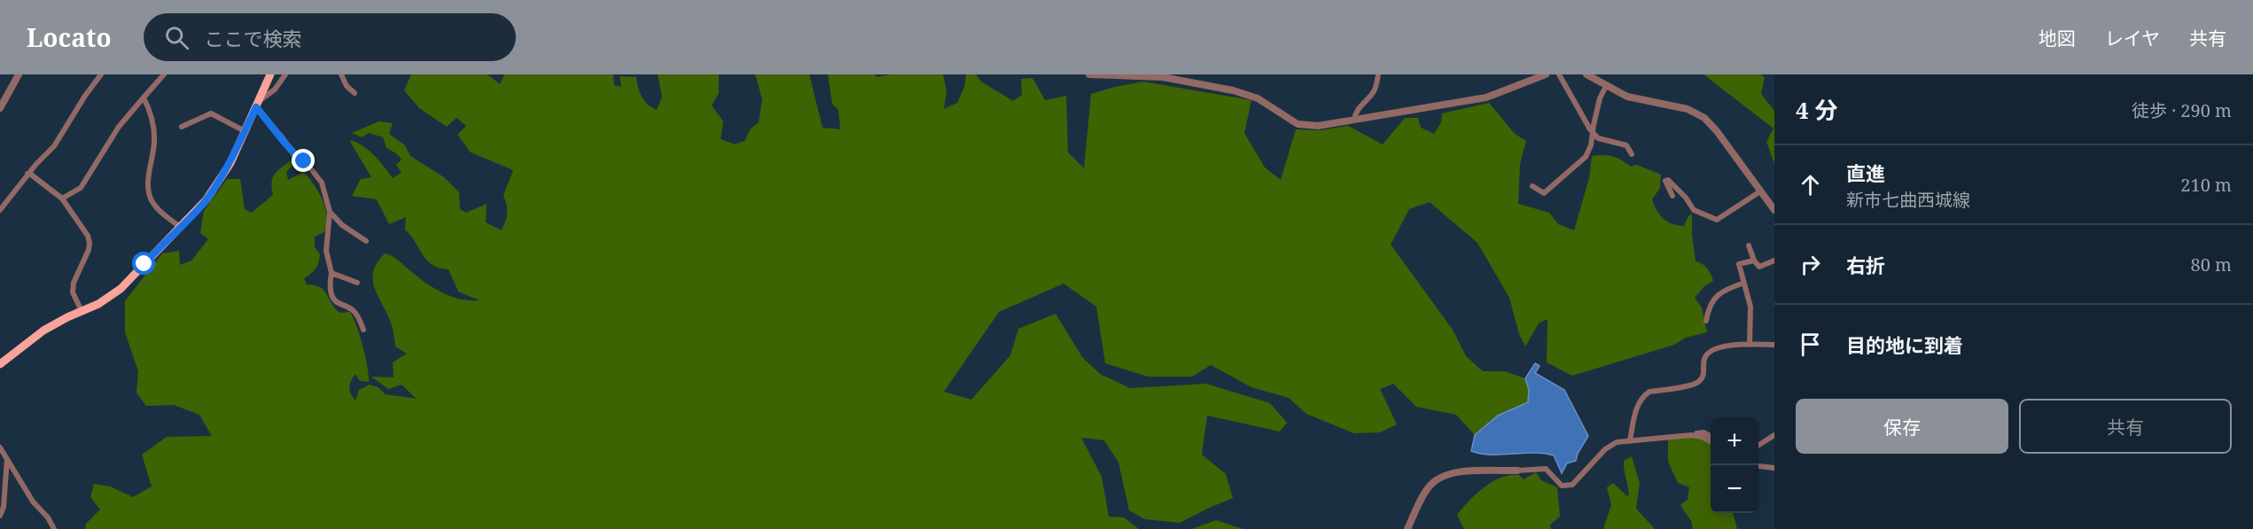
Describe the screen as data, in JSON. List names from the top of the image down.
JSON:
{
  "page": {
    "header": "Locato",
    "search": "ここで検索",
    "nav": ["地図", "レイヤ", "共有"],
    "heading": ["4 分", "徒歩 · 290 m"],
    "list": [
      ["直進", "新市七曲西城線", "210 m"],
      ["右折", "80 m"],
      "目的地に到着"
    ],
    "buttons": ["保存", "共有"],
    "map_buttons": ["+", "−"]
  }
}
